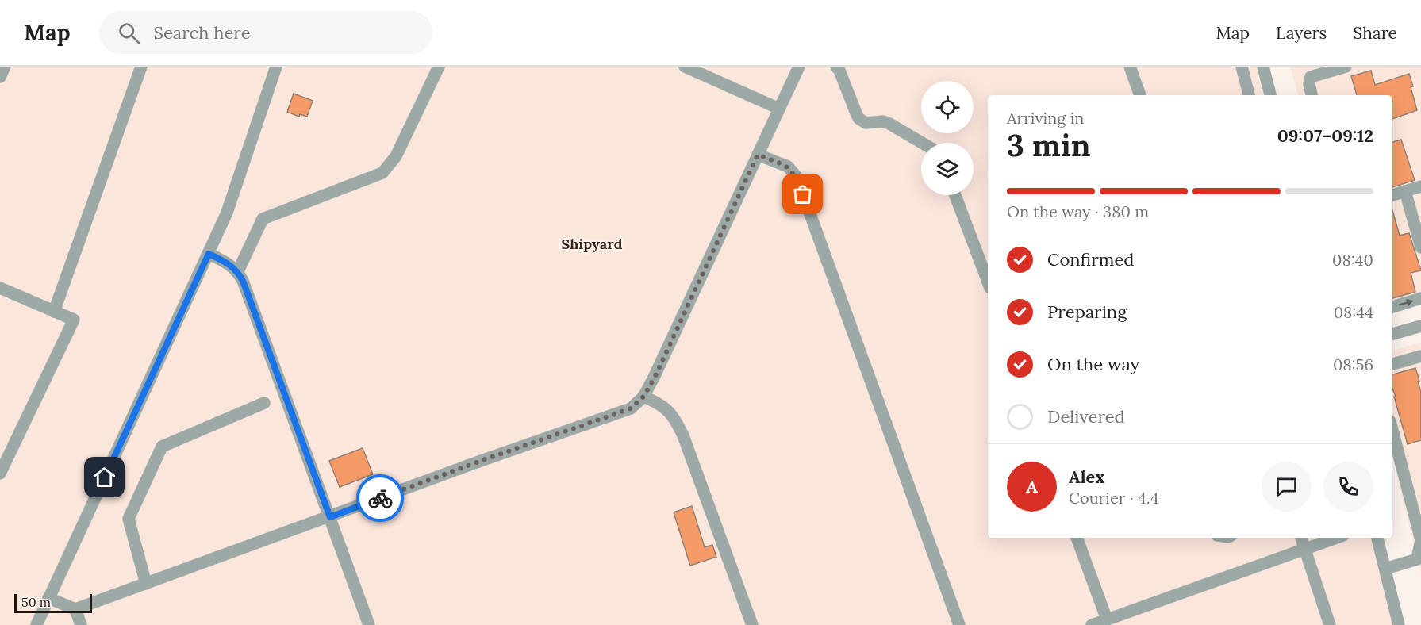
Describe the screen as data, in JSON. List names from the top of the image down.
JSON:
{
  "districts": ["Shipyard"],
  "scale_bar": "50 m",
  "page": {
    "header": "Map",
    "search": "Search here",
    "nav": ["Map", "Layers", "Share"],
    "heading": ["3 min", "Arriving in", "09:07–09:12"],
    "panel": ["Alex", "Courier · 4.4"],
    "bar": "On the way · 380 m",
    "list": [
      ["Confirmed", "08:40"],
      ["Preparing", "08:44"],
      ["On the way", "08:56"],
      "Delivered"
    ],
    "round": "A",
    "scale": "50 m"
  }
}
